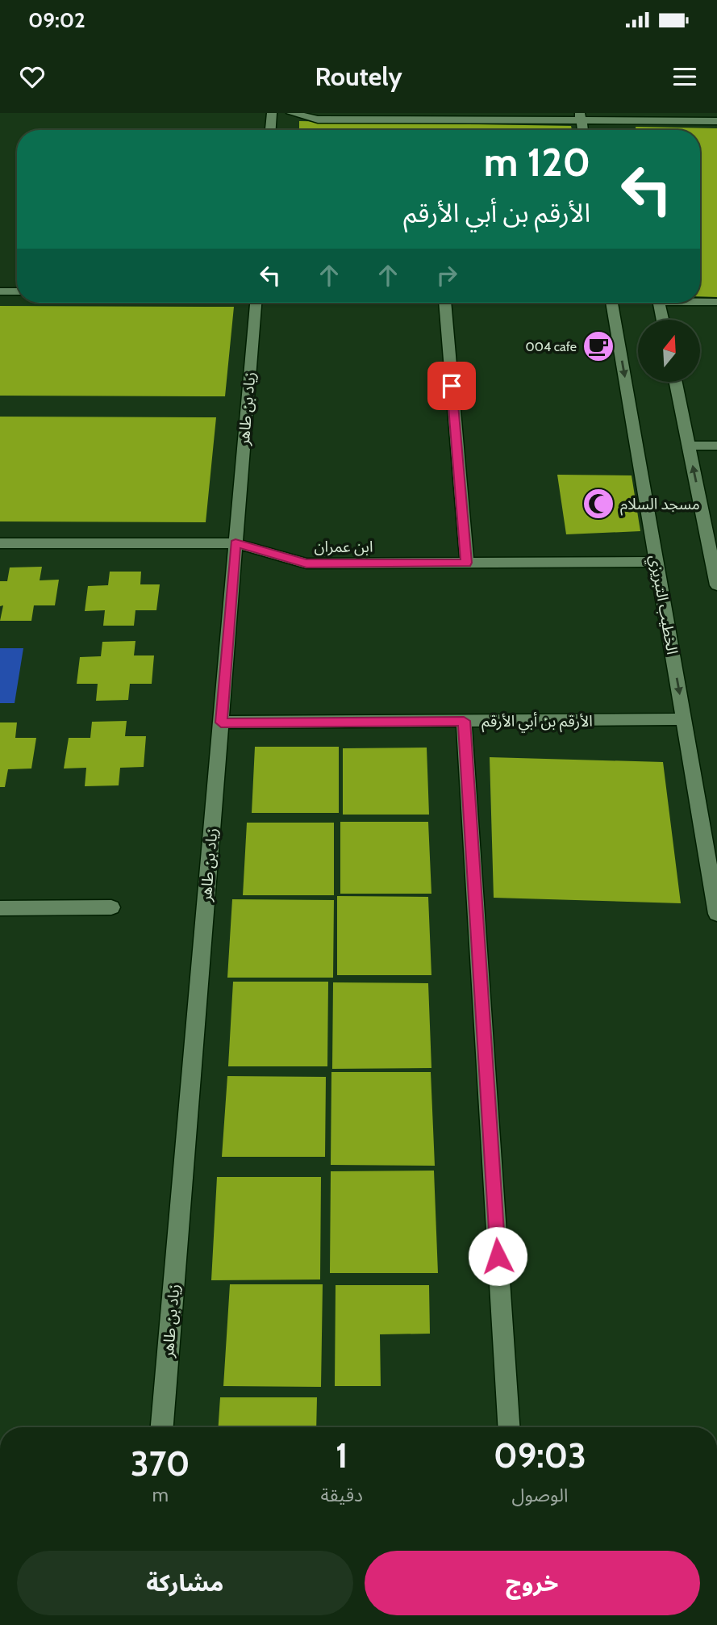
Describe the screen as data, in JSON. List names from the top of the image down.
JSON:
{
  "streets": {
    "street": [
      "زياد بن طاهر",
      "ابن عمران",
      "الخطيب التبريزي",
      "الأرقم بن أبي الأرقم"
    ]
  },
  "crossings": [
    ["زياد بن طاهر", "ابن عمران"],
    ["زياد بن طاهر", "الأرقم بن أبي الأرقم"],
    ["ابن عمران", "الخطيب التبريزي"],
    ["الخطيب التبريزي", "الأرقم بن أبي الأرقم"]
  ],
  "places": {
    "cafe": ["004 cafe"],
    "mosque": ["مسجد السلام"]
  },
  "north": "top",
  "page": {
    "status": "09:02",
    "header": "Routely",
    "turn": ["120 m", "الأرقم بن أبي الأرقم"],
    "eta": [
      "09:03",
      "الوصول",
      "1",
      "دقيقة",
      "370",
      "m"
    ],
    "buttons": ["خروج", "مشاركة"]
  }
}
